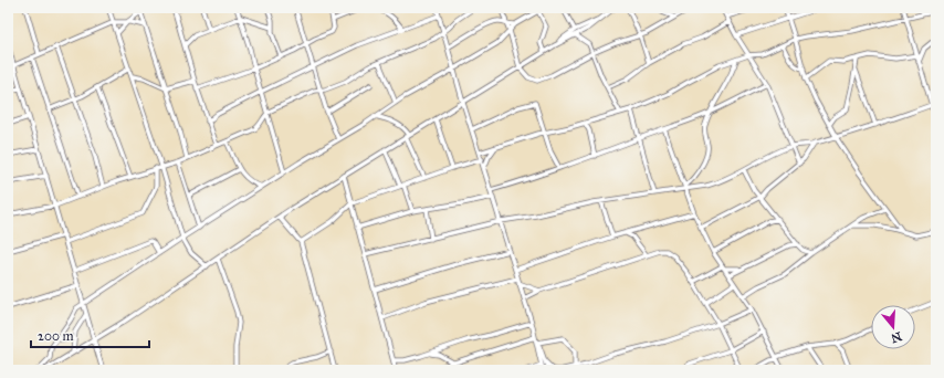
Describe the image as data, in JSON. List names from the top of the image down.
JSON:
{
  "scale_bar": "200 m",
  "north": "bottom"
}
